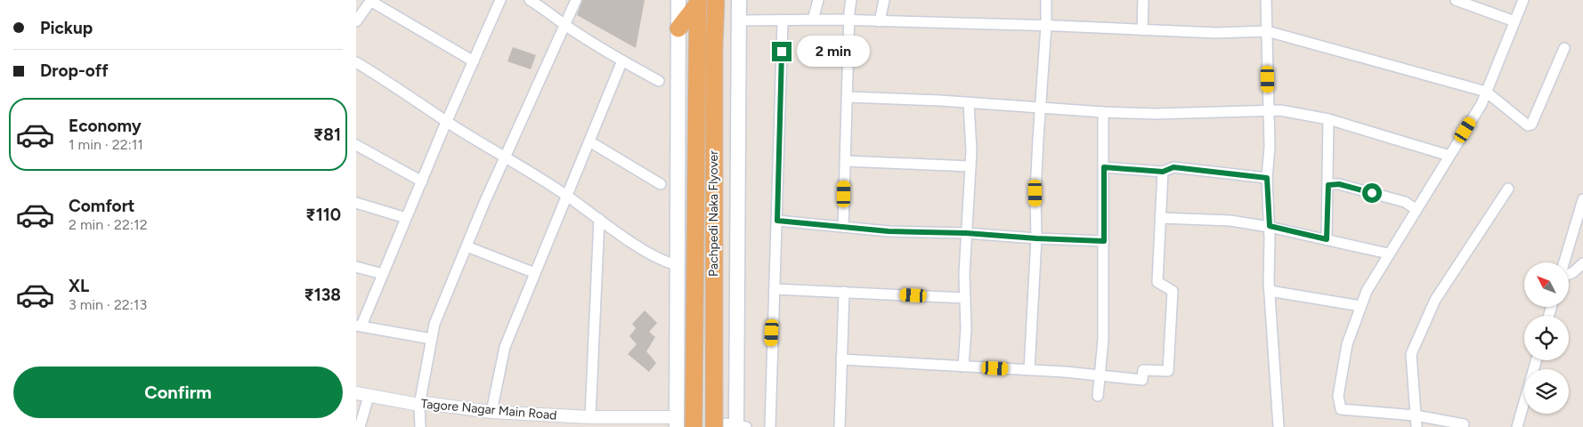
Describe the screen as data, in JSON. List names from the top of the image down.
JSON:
{
  "streets": {
    "highway": ["Pachpedi Naka Flyover"],
    "street": ["Tagore Nagar Main Road"]
  },
  "crossings": [
    ["Pachpedi Naka Flyover", "Tagore Nagar Main Road"]
  ],
  "north": "top left",
  "page": {
    "banner": ["Pickup", "Drop-off"],
    "bubble": "2 min",
    "list": [
      {
        "name": "Economy",
        "note": "1 min · 22:11",
        "value": "₹81"
      },
      {
        "name": "Comfort",
        "note": "2 min · 22:12",
        "value": "₹110"
      },
      {
        "name": "XL",
        "note": "3 min · 22:13",
        "value": "₹138"
      }
    ],
    "buttons": "Confirm"
  }
}
